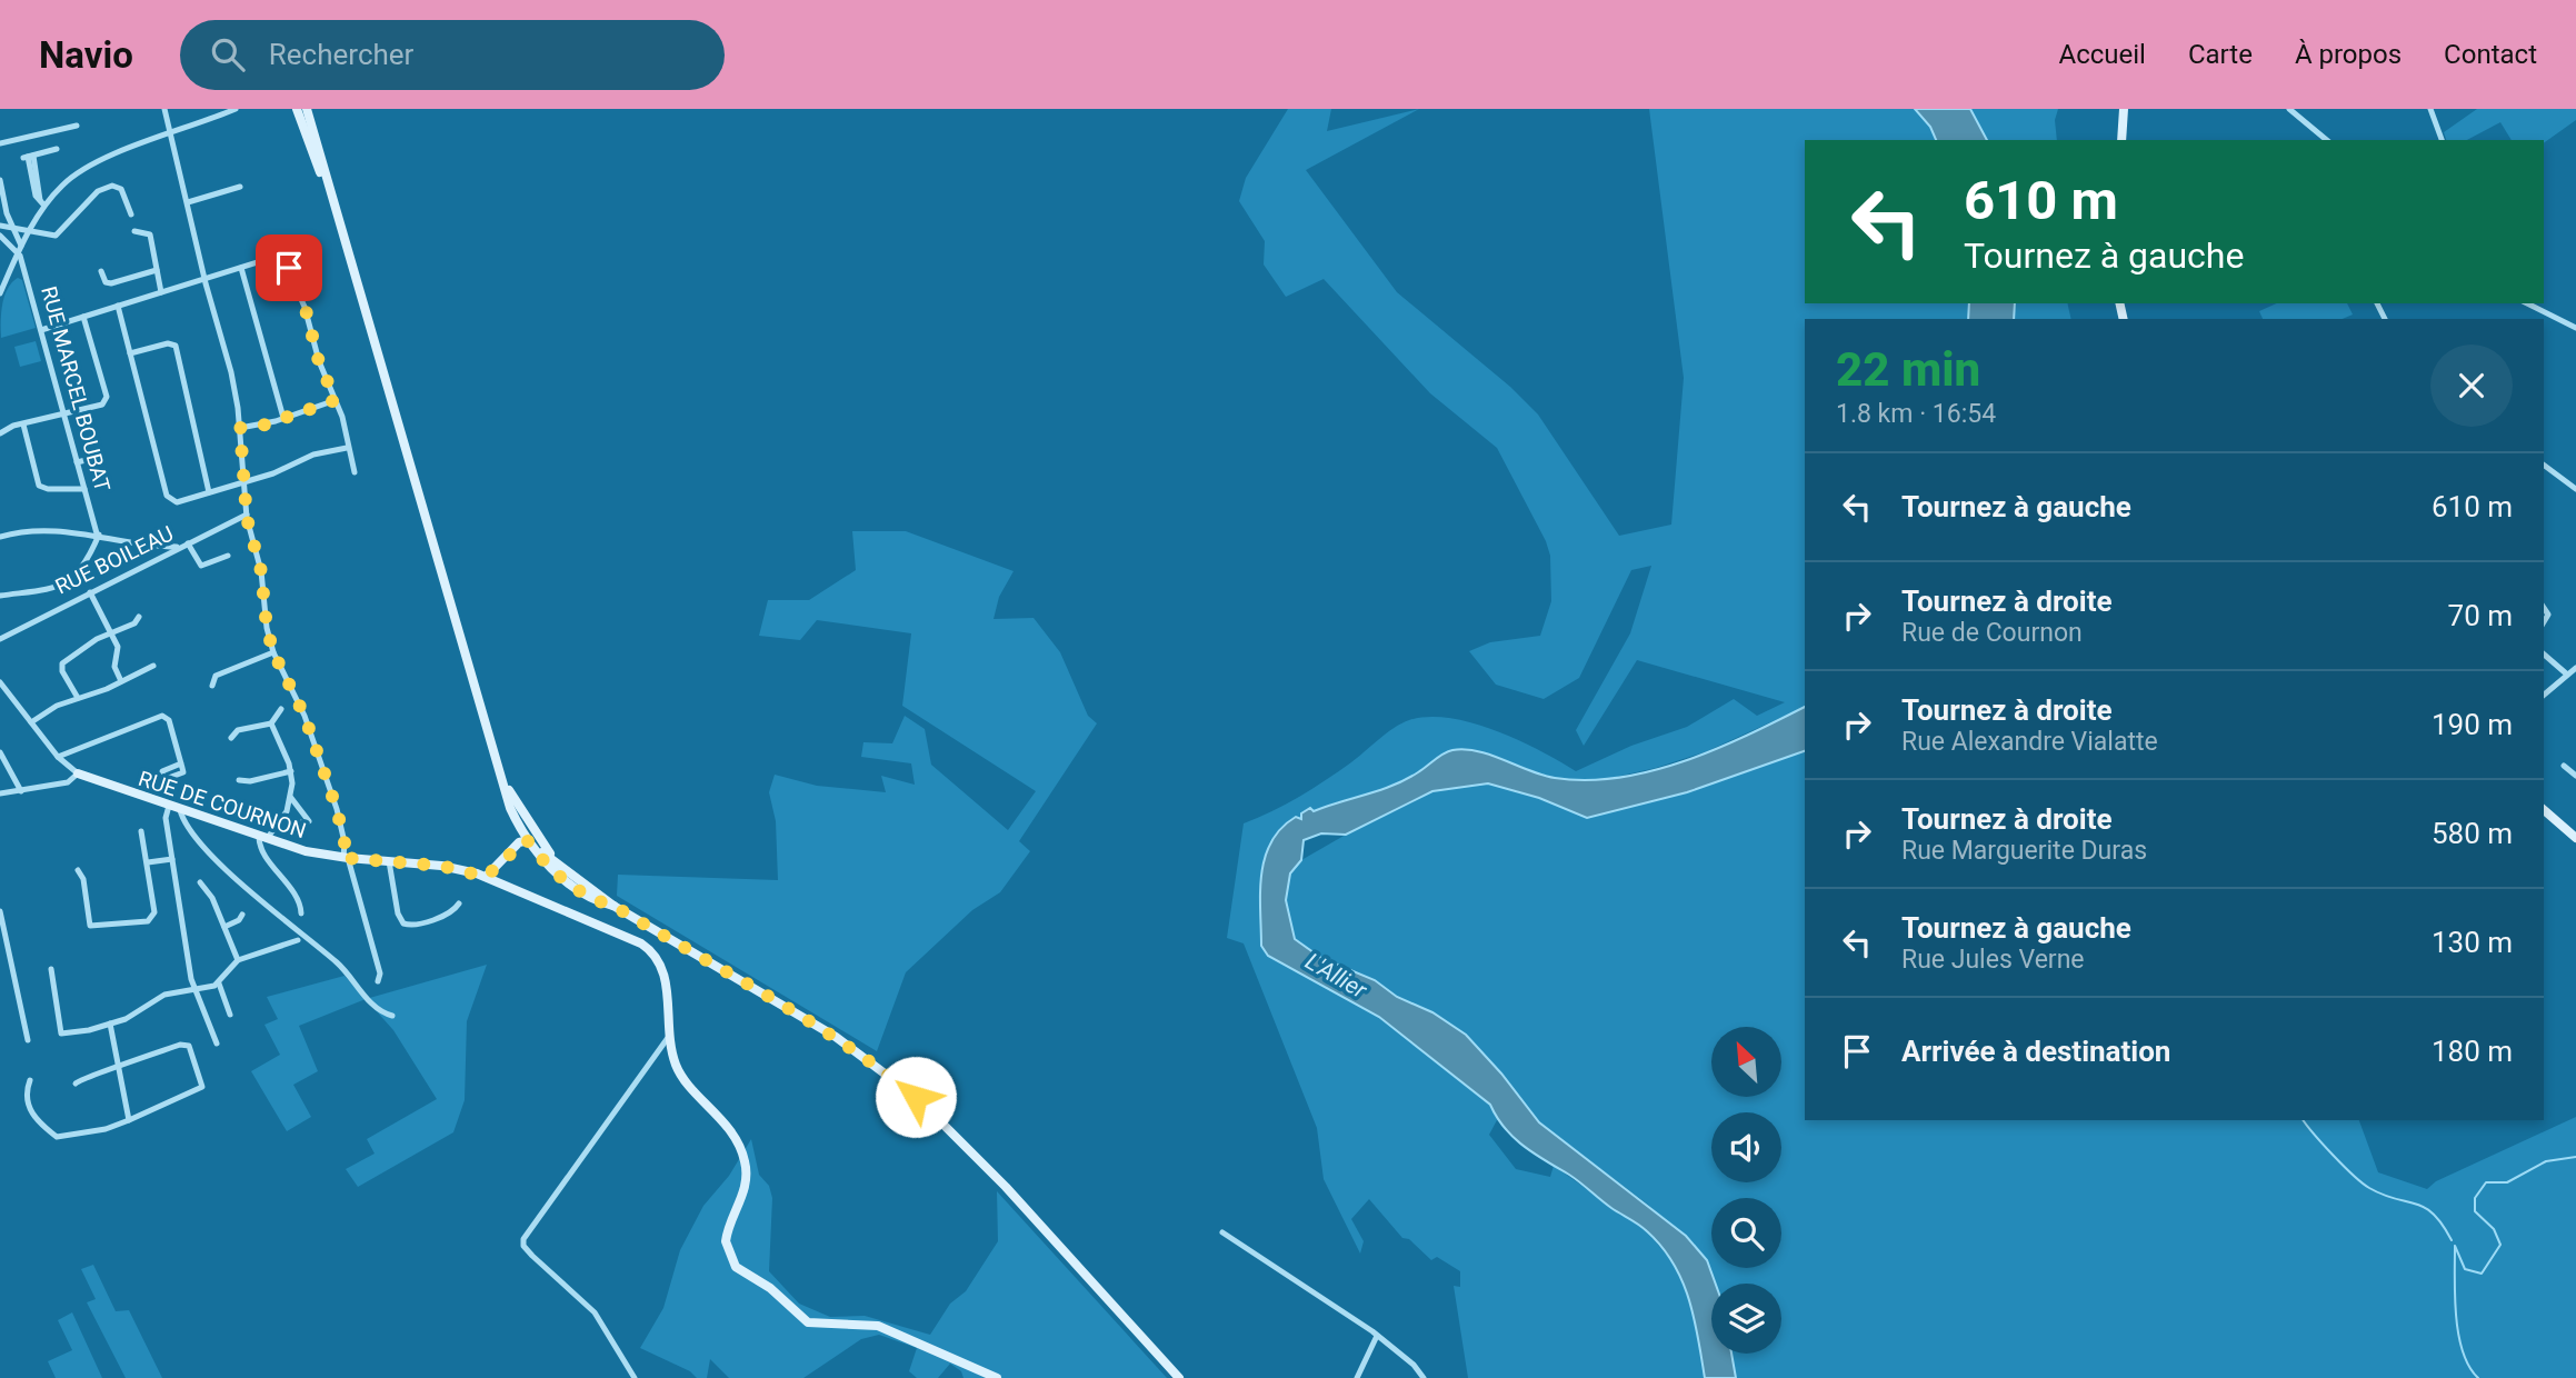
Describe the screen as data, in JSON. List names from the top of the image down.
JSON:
{
  "streets": {
    "main road": ["RUE DE COURNON"],
    "street": ["RUE MARCEL BOUBAT", "RUE BOILEAU"]
  },
  "water": ["L'Allier"],
  "north": "top left",
  "page": {
    "header": "Navio",
    "search": "Rechercher",
    "nav": [
      "Accueil",
      "Carte",
      "À propos",
      "Contact"
    ],
    "turn": ["610 m", "Tournez à gauche"],
    "heading": ["22 min", "1.8 km · 16:54"],
    "list": [
      {
        "name": "Tournez à gauche",
        "value": "610 m"
      },
      {
        "name": "Tournez à droite",
        "note": "Rue de Cournon",
        "value": "70 m"
      },
      {
        "name": "Tournez à droite",
        "note": "Rue Alexandre Vialatte",
        "value": "190 m"
      },
      {
        "name": "Tournez à droite",
        "note": "Rue Marguerite Duras",
        "value": "580 m"
      },
      {
        "name": "Tournez à gauche",
        "note": "Rue Jules Verne",
        "value": "130 m"
      },
      {
        "name": "Arrivée à destination",
        "value": "180 m"
      }
    ]
  }
}
